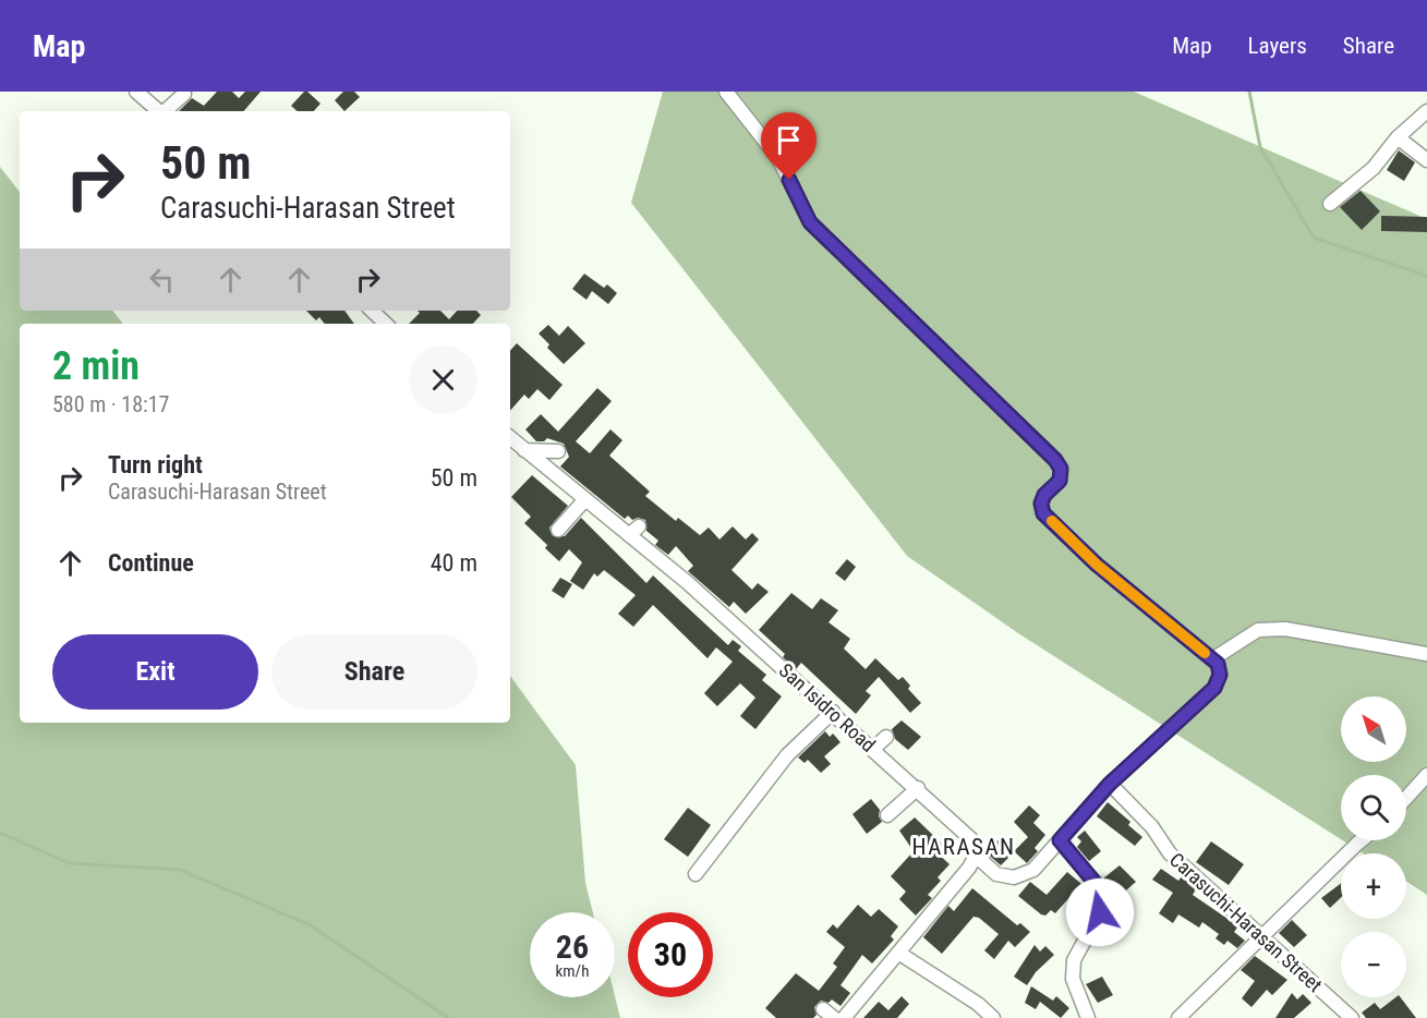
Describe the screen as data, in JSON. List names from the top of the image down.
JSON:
{
  "streets": {
    "street": ["San Isidro Road", "Carasuchi-Harasan Street"]
  },
  "districts": ["HARASAN"],
  "north": "top left",
  "page": {
    "header": "Map",
    "nav": ["Map", "Layers", "Share"],
    "turn": ["50 m", "Carasuchi-Harasan Street"],
    "heading": ["2 min", "580 m · 18:17"],
    "list": [
      {
        "name": "Turn right",
        "note": "Carasuchi-Harasan Street",
        "value": "50 m"
      },
      {
        "name": "Continue",
        "value": "40 m"
      }
    ],
    "buttons": ["Exit", "Share"],
    "map_buttons": ["+", "−"],
    "speed": "26 km/h",
    "limit": "30"
  }
}
